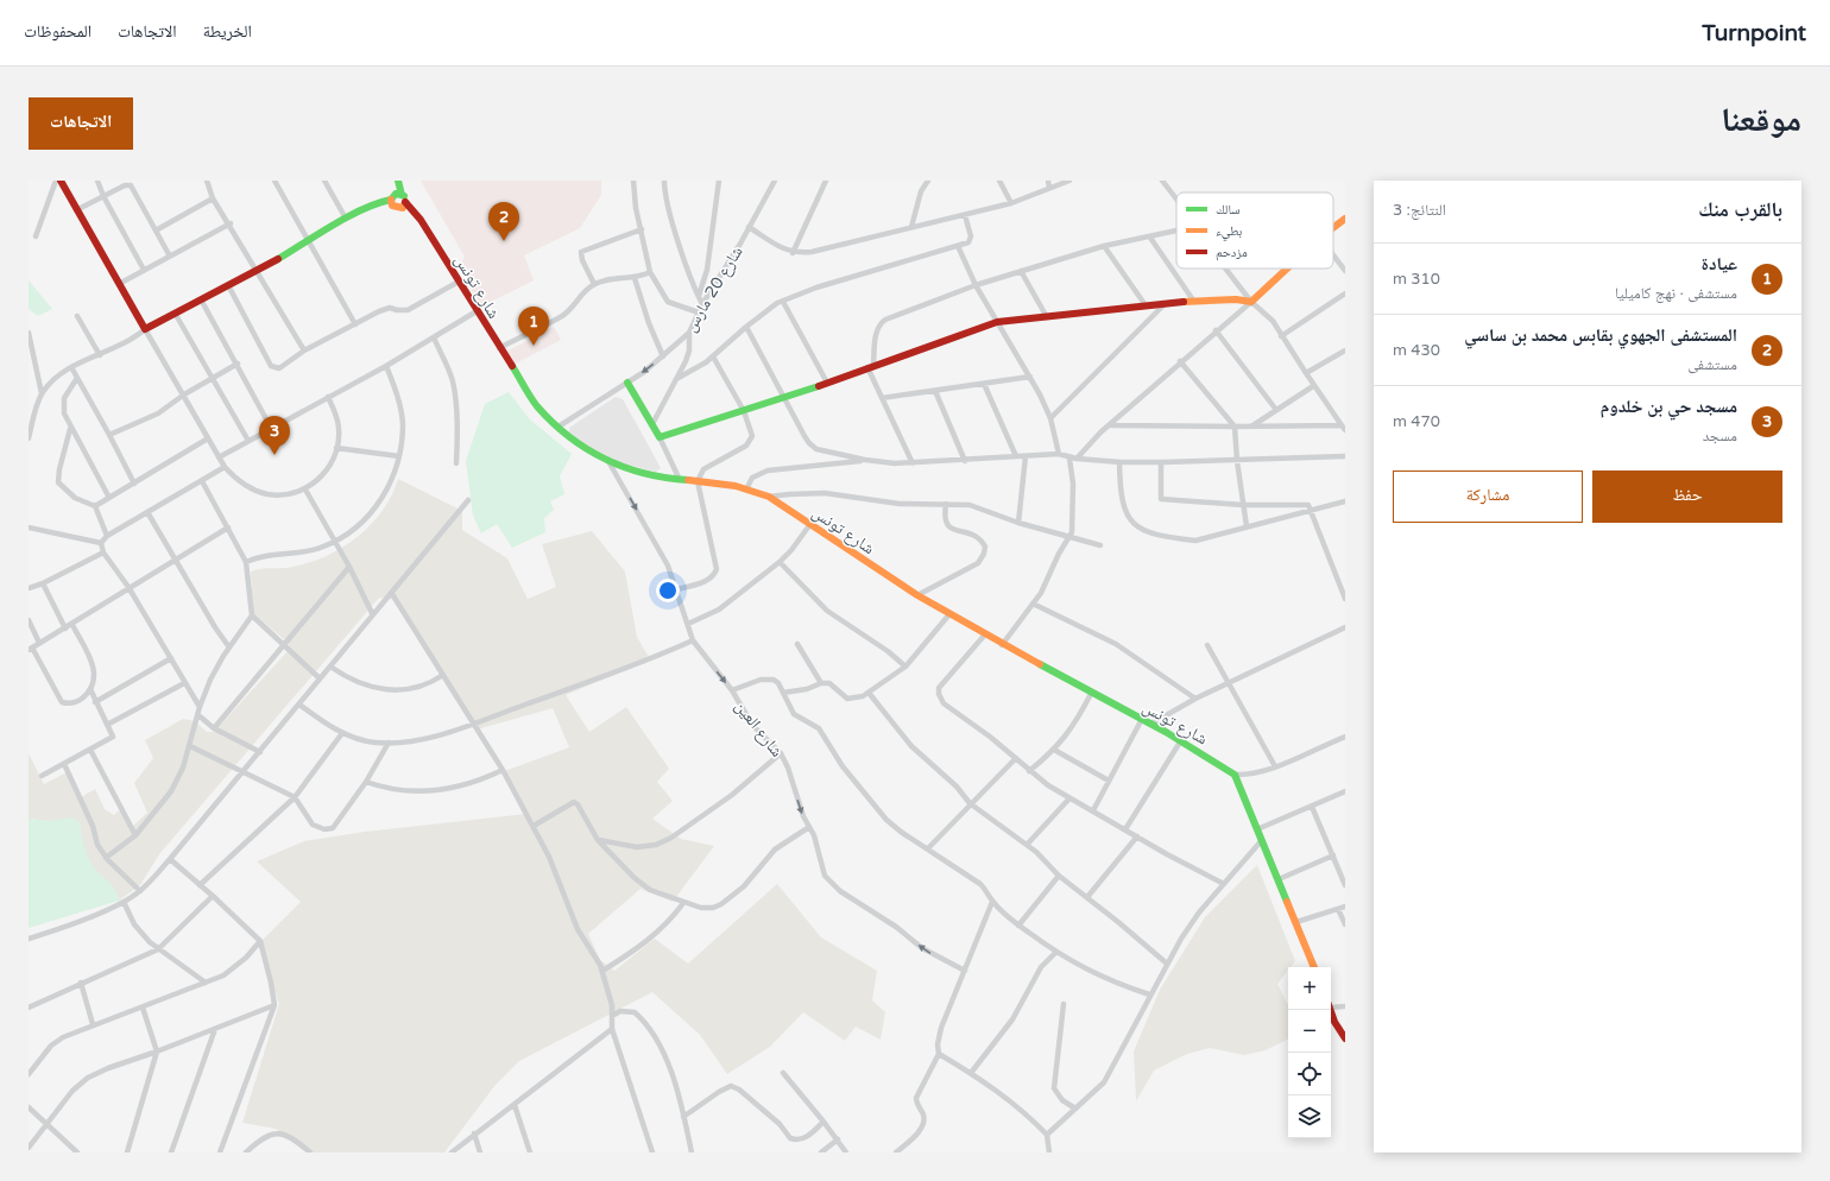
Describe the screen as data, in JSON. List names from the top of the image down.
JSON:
{
  "streets": {
    "street": ["شارع تونس", "شارع 20 مارس", "شارع العين"]
  },
  "crossings": [
    ["شارع تونس", "شارع 20 مارس"],
    ["شارع تونس", "شارع العين"]
  ],
  "legend": ["سالك", "بطيء", "مزدحم"],
  "page": {
    "header": "Turnpoint",
    "nav": ["الخريطة", "الاتجاهات", "المحفوظات"],
    "title": "موقعنا",
    "buttons": [
      "الاتجاهات",
      ["حفظ", "مشاركة"]
    ],
    "heading": ["بالقرب منك", "النتائج: 3"],
    "pins": ["2", "1", "3"],
    "list": [
      {
        "mark": "1",
        "name": "عيادة",
        "note": "مستشفى · نهج كاميليا",
        "value": "310 m"
      },
      {
        "mark": "2",
        "name": "المستشفى الجهوي بقابس محمد بن ساسي",
        "note": "مستشفى",
        "value": "430 m"
      },
      {
        "mark": "3",
        "name": "مسجد حي بن خلدوم",
        "note": "مسجد",
        "value": "470 m"
      }
    ],
    "map_buttons": ["+", "−"]
  }
}
